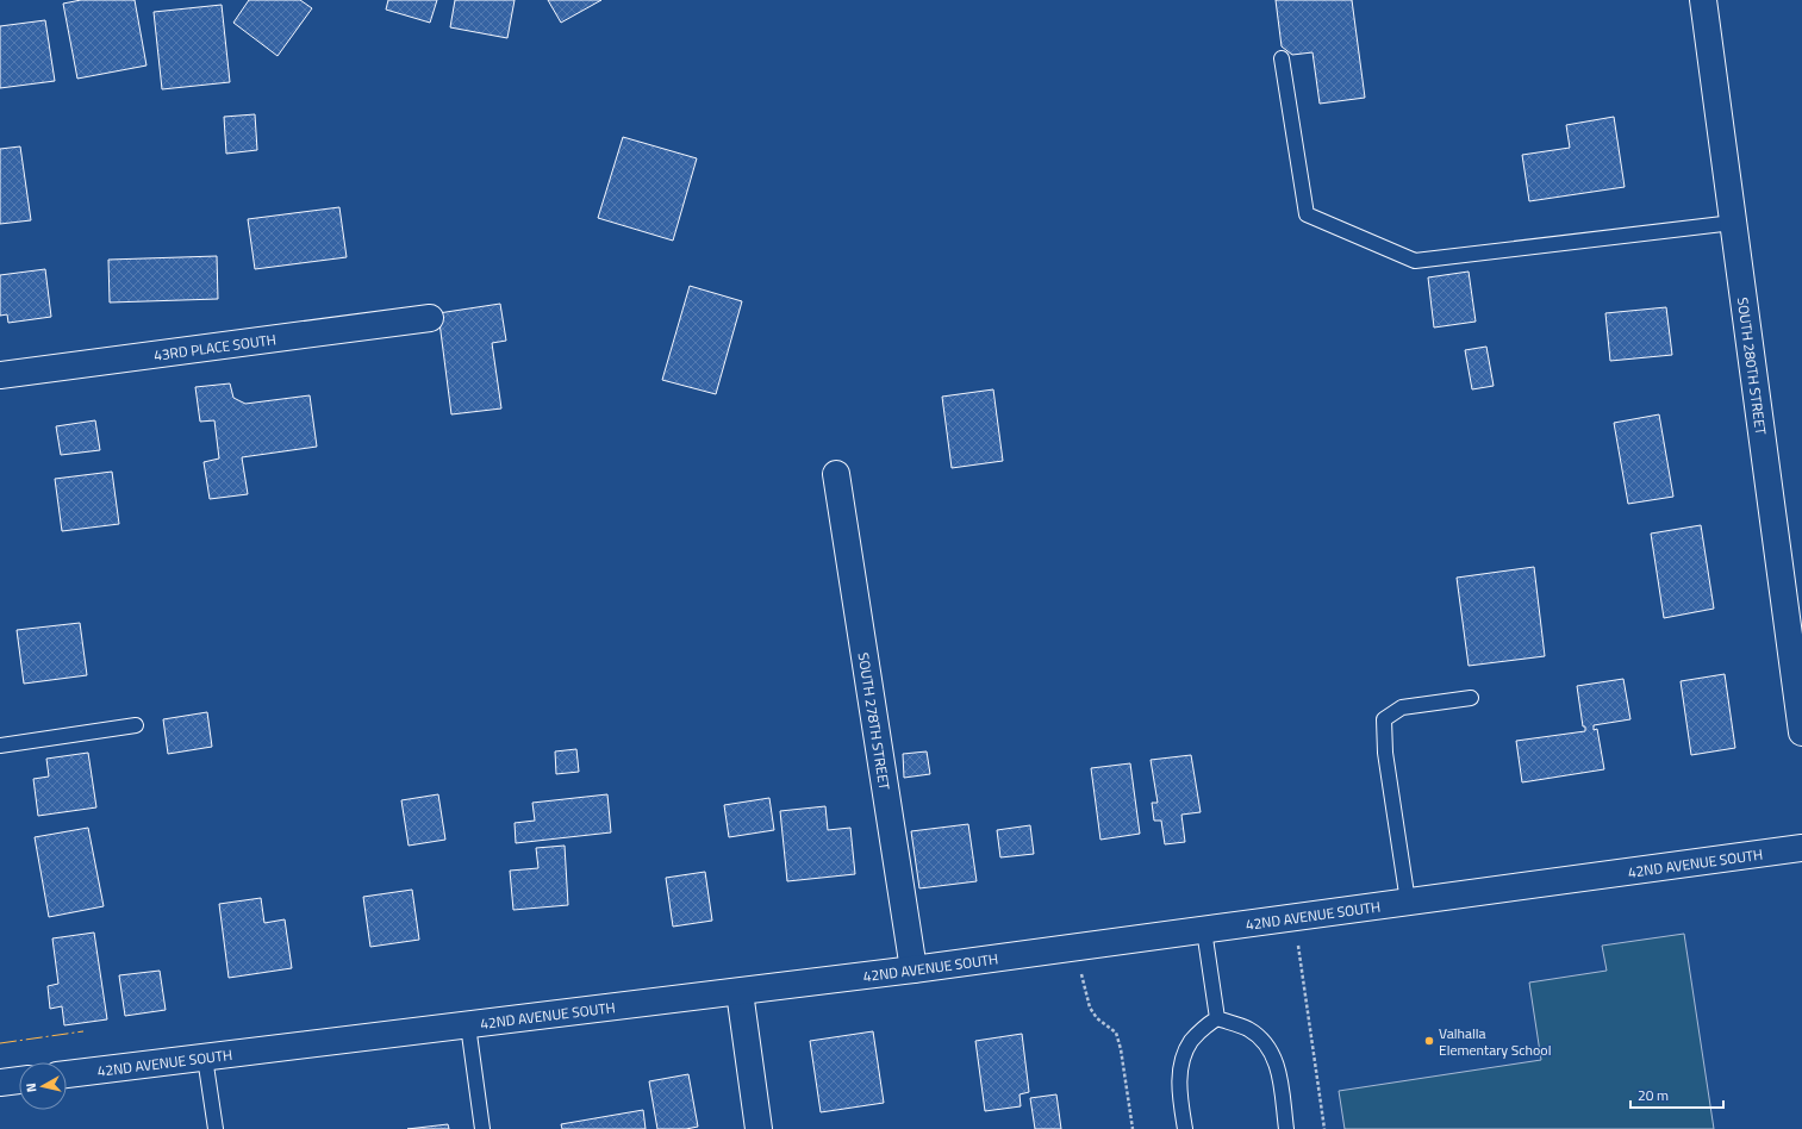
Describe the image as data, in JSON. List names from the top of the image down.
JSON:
{
  "streets": {
    "street": [
      "43RD PLACE SOUTH",
      "SOUTH 280TH STREET",
      "SOUTH 278TH STREET",
      "42ND AVENUE SOUTH"
    ]
  },
  "crossings": [
    ["SOUTH 278TH STREET", "42ND AVENUE SOUTH"]
  ],
  "places": ["Valhalla Elementary School"],
  "scale_bar": "20 m",
  "north": "left"
}
